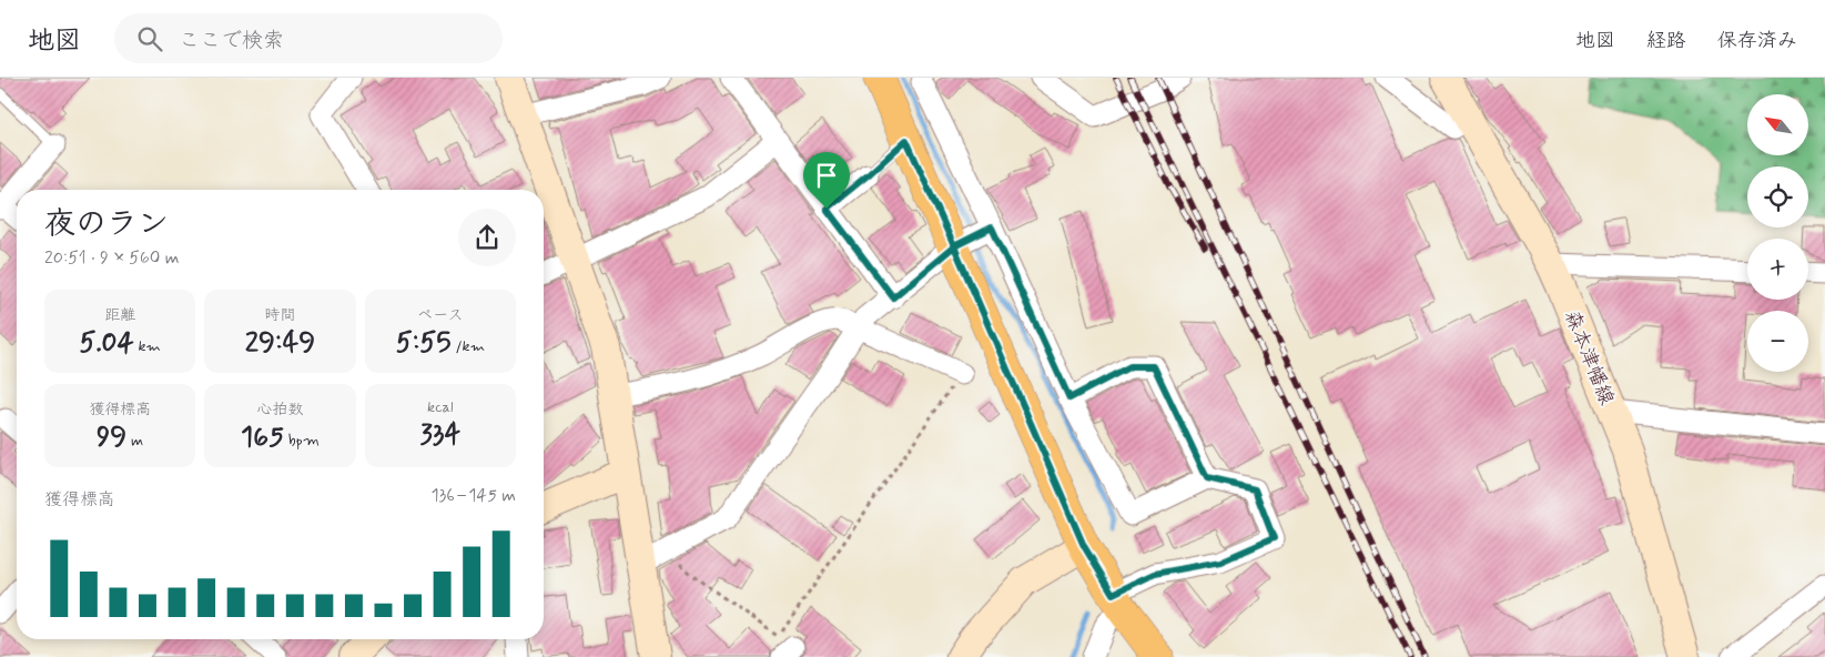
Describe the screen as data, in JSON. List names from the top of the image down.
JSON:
{
  "streets": {
    "street": ["森本津幡線"]
  },
  "north": "top left",
  "page": {
    "header": "地図",
    "search": "ここで検索",
    "nav": ["地図", "経路", "保存済み"],
    "map_buttons": ["+", "−"],
    "heading": ["夜のラン", "20:51 · 9 × 560 m"],
    "stats": [
      ["距離", "5.04 km"],
      ["時間", "29:49"],
      ["ペース", "5:55 /km"],
      ["獲得標高", "99 m"],
      ["心拍数", "165 bpm"],
      ["kcal", "334"]
    ],
    "chart": ["獲得標高", "136–145 m"]
  }
}
